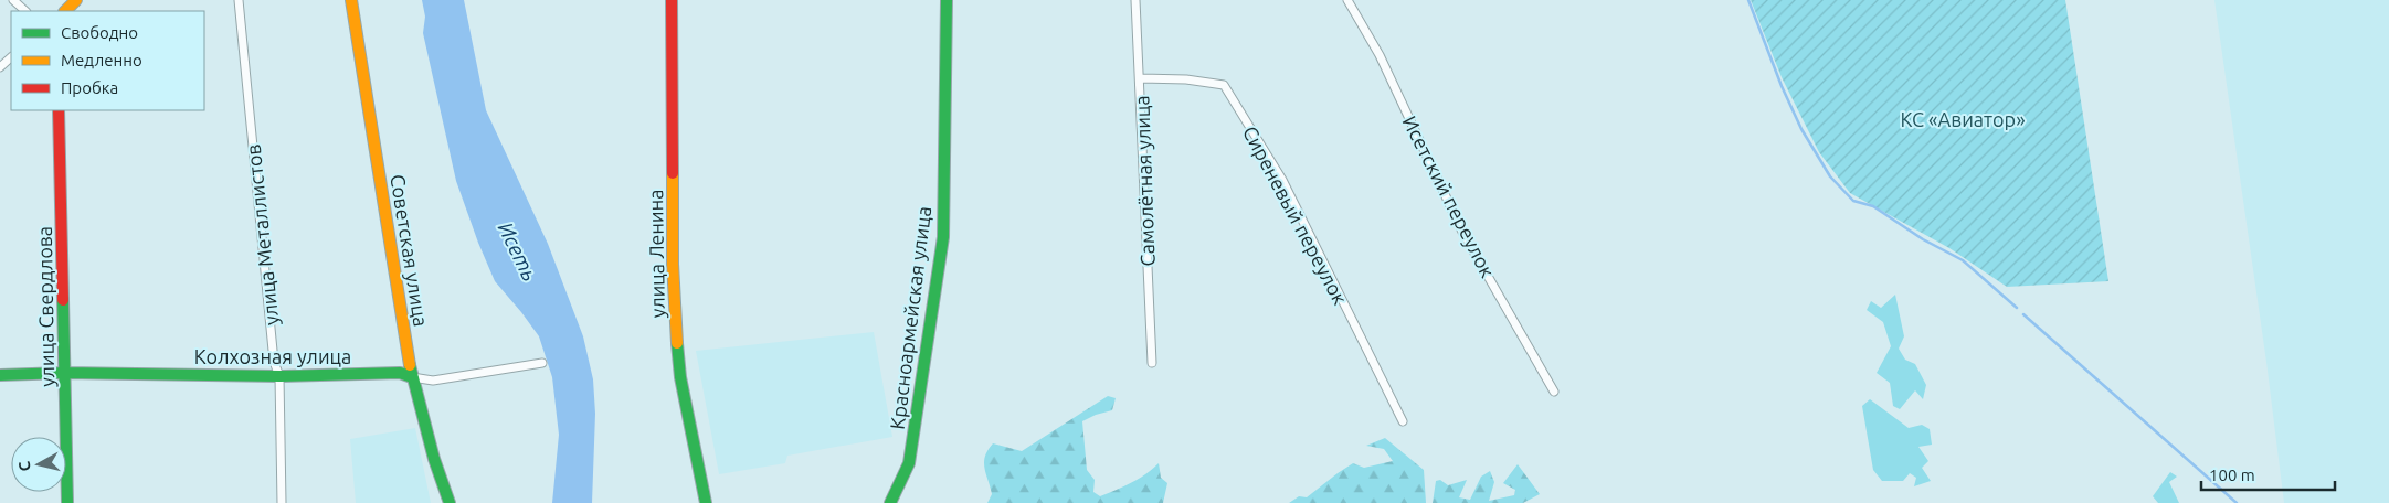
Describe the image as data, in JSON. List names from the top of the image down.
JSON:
{
  "streets": {
    "street": [
      "Самолётная улица",
      "Исетский переулок",
      "Сиреневый переулок",
      "улица Металлистов",
      "Советская улица",
      "улица Ленина",
      "улица Свердлова",
      "Красноармейская улица",
      "Колхозная улица"
    ]
  },
  "crossings": [
    ["Самолётная улица", "Сиреневый переулок"],
    ["улица Металлистов", "Колхозная улица"],
    ["Советская улица", "Колхозная улица"],
    ["улица Свердлова", "Колхозная улица"]
  ],
  "water": ["Исеть"],
  "parks": ["КС «Авиатор»"],
  "legend": ["Свободно", "Медленно", "Пробка"],
  "scale_bar": "100 m",
  "north": "left"
}
